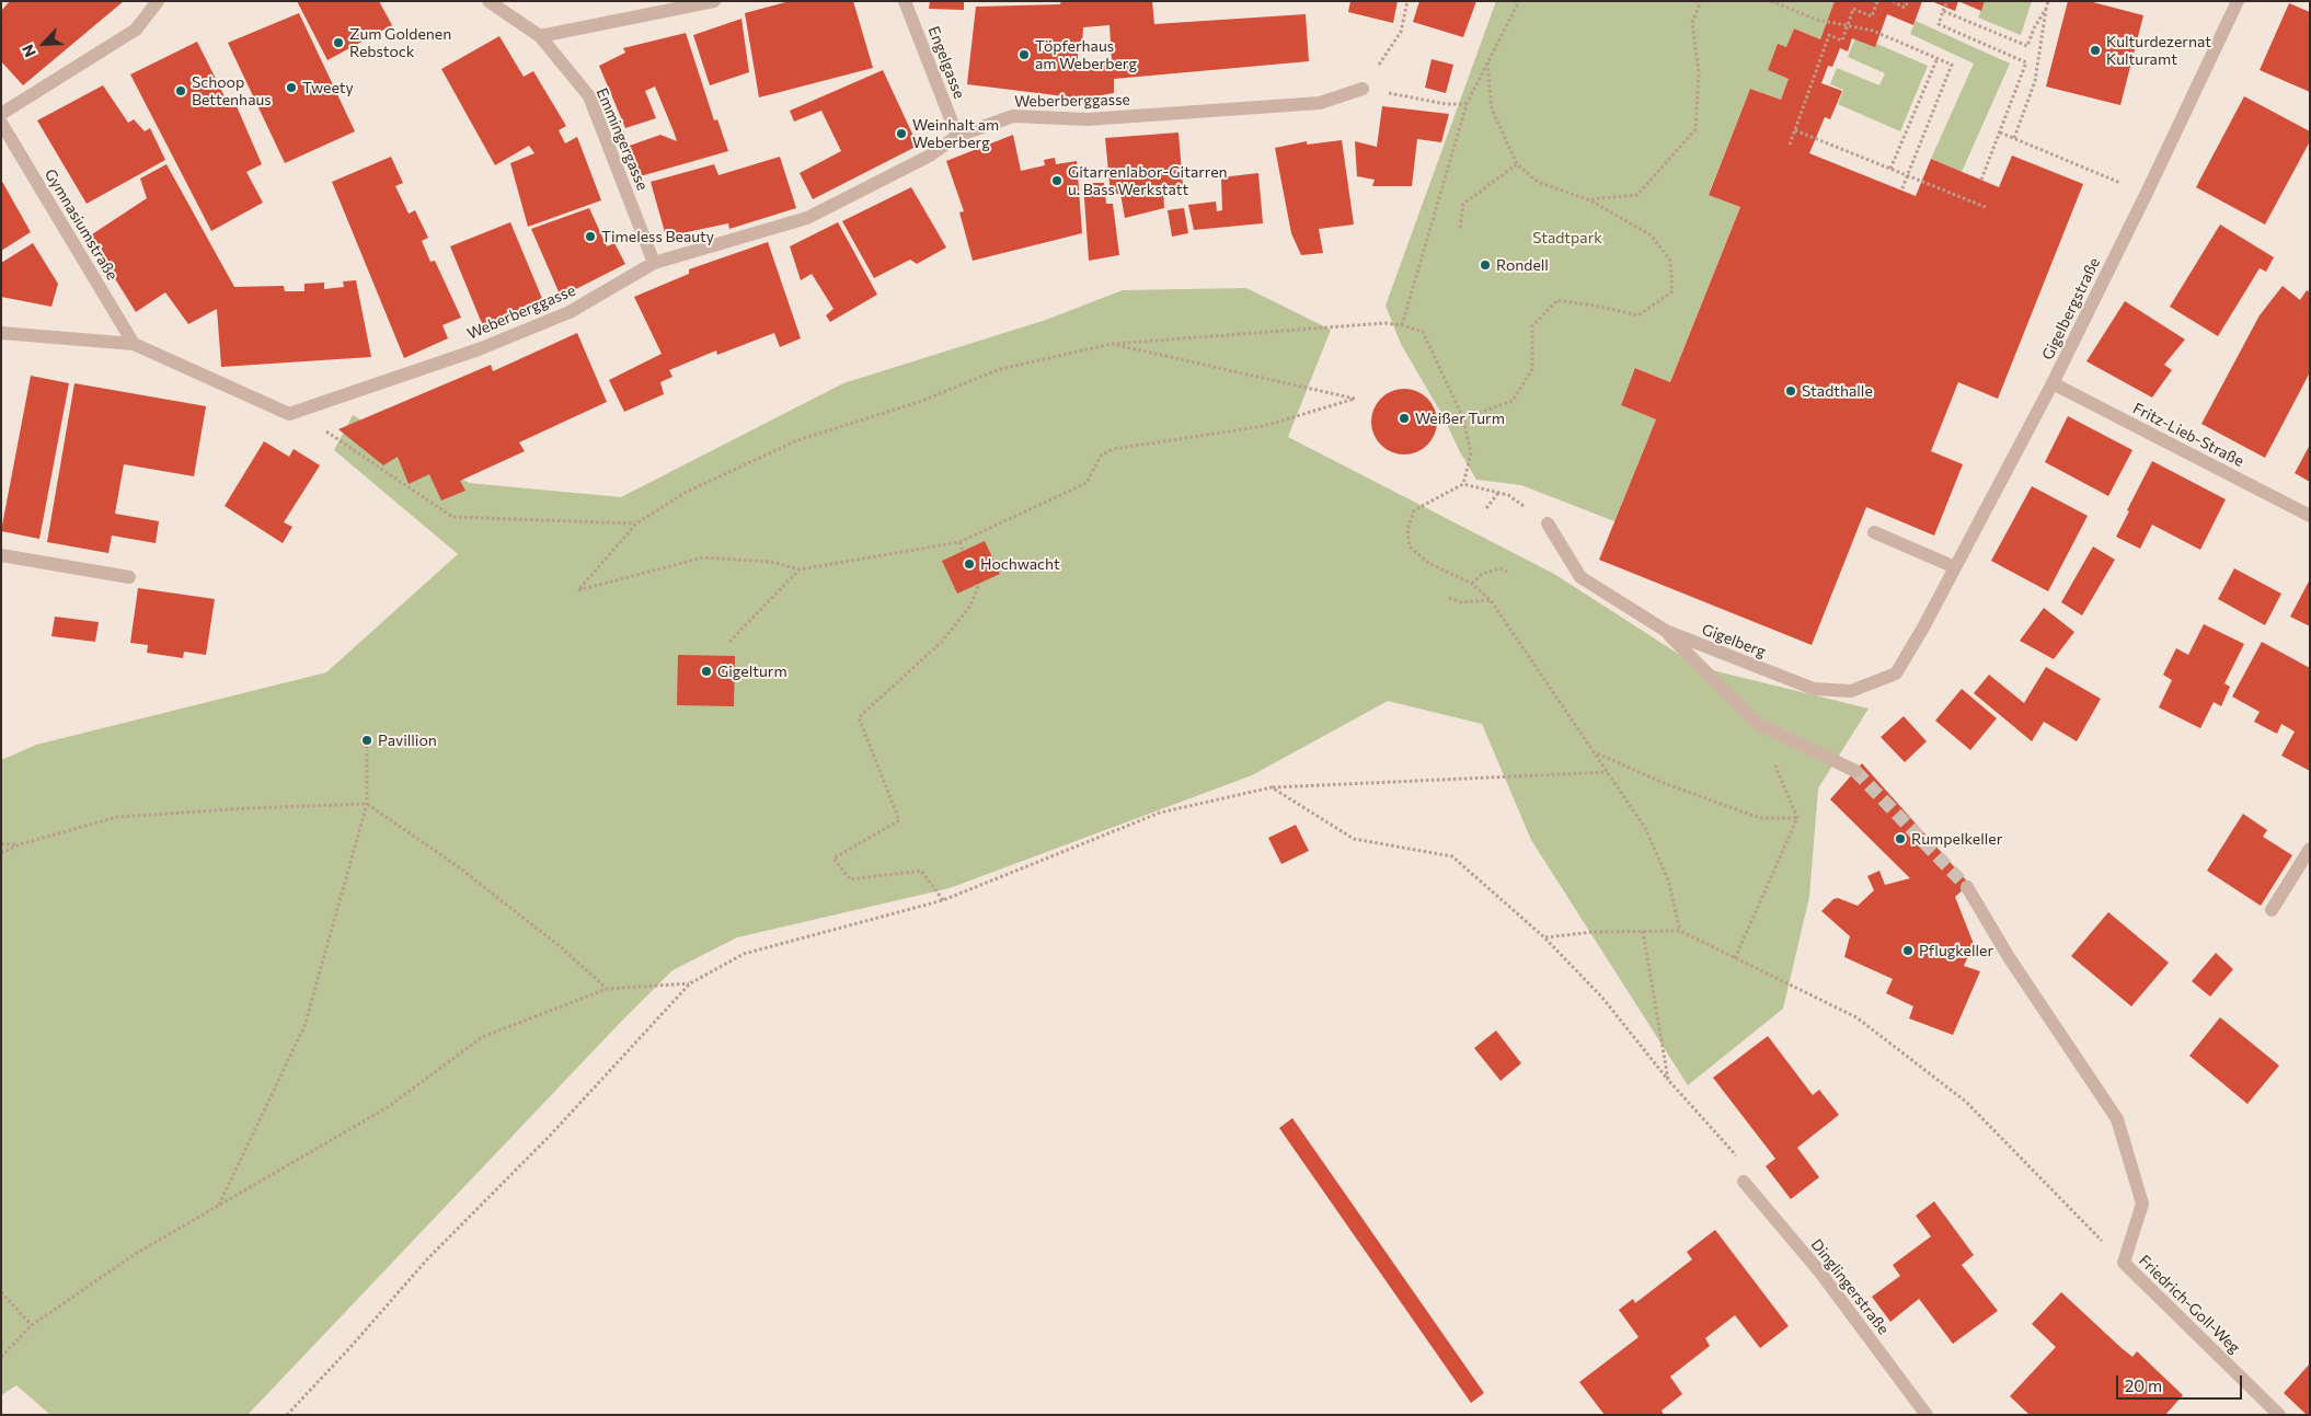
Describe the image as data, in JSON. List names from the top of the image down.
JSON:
{
  "streets": {
    "street": [
      "Engelgasse",
      "Weberberggasse",
      "Emmingergasse",
      "Gymnasiumstraße",
      "Gigelbergstraße",
      "Fritz-Lieb-Straße",
      "Gigelberg",
      "Dinglingerstraße",
      "Friedrich-Goll-Weg"
    ]
  },
  "crossings": [
    ["Engelgasse", "Weberberggasse"],
    ["Weberberggasse", "Emmingergasse"],
    ["Weberberggasse", "Gymnasiumstraße"],
    ["Gigelbergstraße", "Fritz-Lieb-Straße"],
    ["Gigelbergstraße", "Gigelberg"]
  ],
  "parks": ["Stadtpark"],
  "places": [
    "Zum Goldenen Rebstock",
    "Kulturdezernat Kulturamt",
    "Töpferhaus am Weberberg",
    "Tweety",
    "Schoop Bettenhaus",
    "Weinhalt am Weberberg",
    "Gitarrenlabor-Gitarren u. Bass Werkstatt",
    "Timeless Beauty",
    "Rondell",
    "Stadthalle",
    "Weißer Turm",
    "Hochwacht",
    "Gigelturm",
    "Pavillion",
    "Rumpelkeller",
    "Pflugkeller"
  ],
  "scale_bar": "20 m",
  "north": "bottom left"
}
